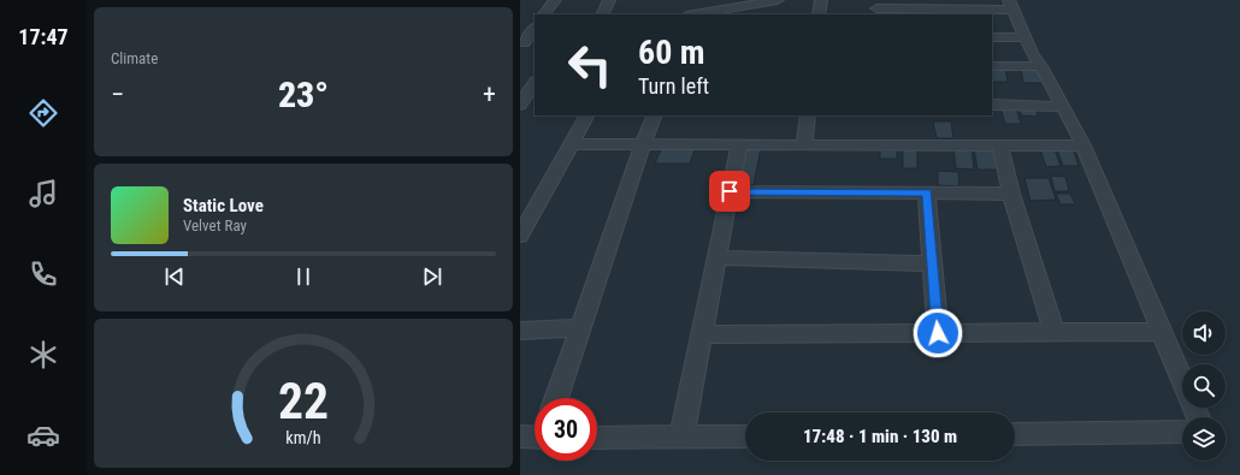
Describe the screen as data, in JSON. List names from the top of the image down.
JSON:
{
  "page": {
    "tabs": "17:47",
    "tile": "Climate",
    "turn": ["60 m", "Turn left"],
    "heat": ["−", "23°", "+"],
    "song": ["Static Love", "Velvet Ray"],
    "limit": "30",
    "trip": "17:48 · 1 min · 130 m",
    "gauge": ["22", "km/h"]
  }
}
